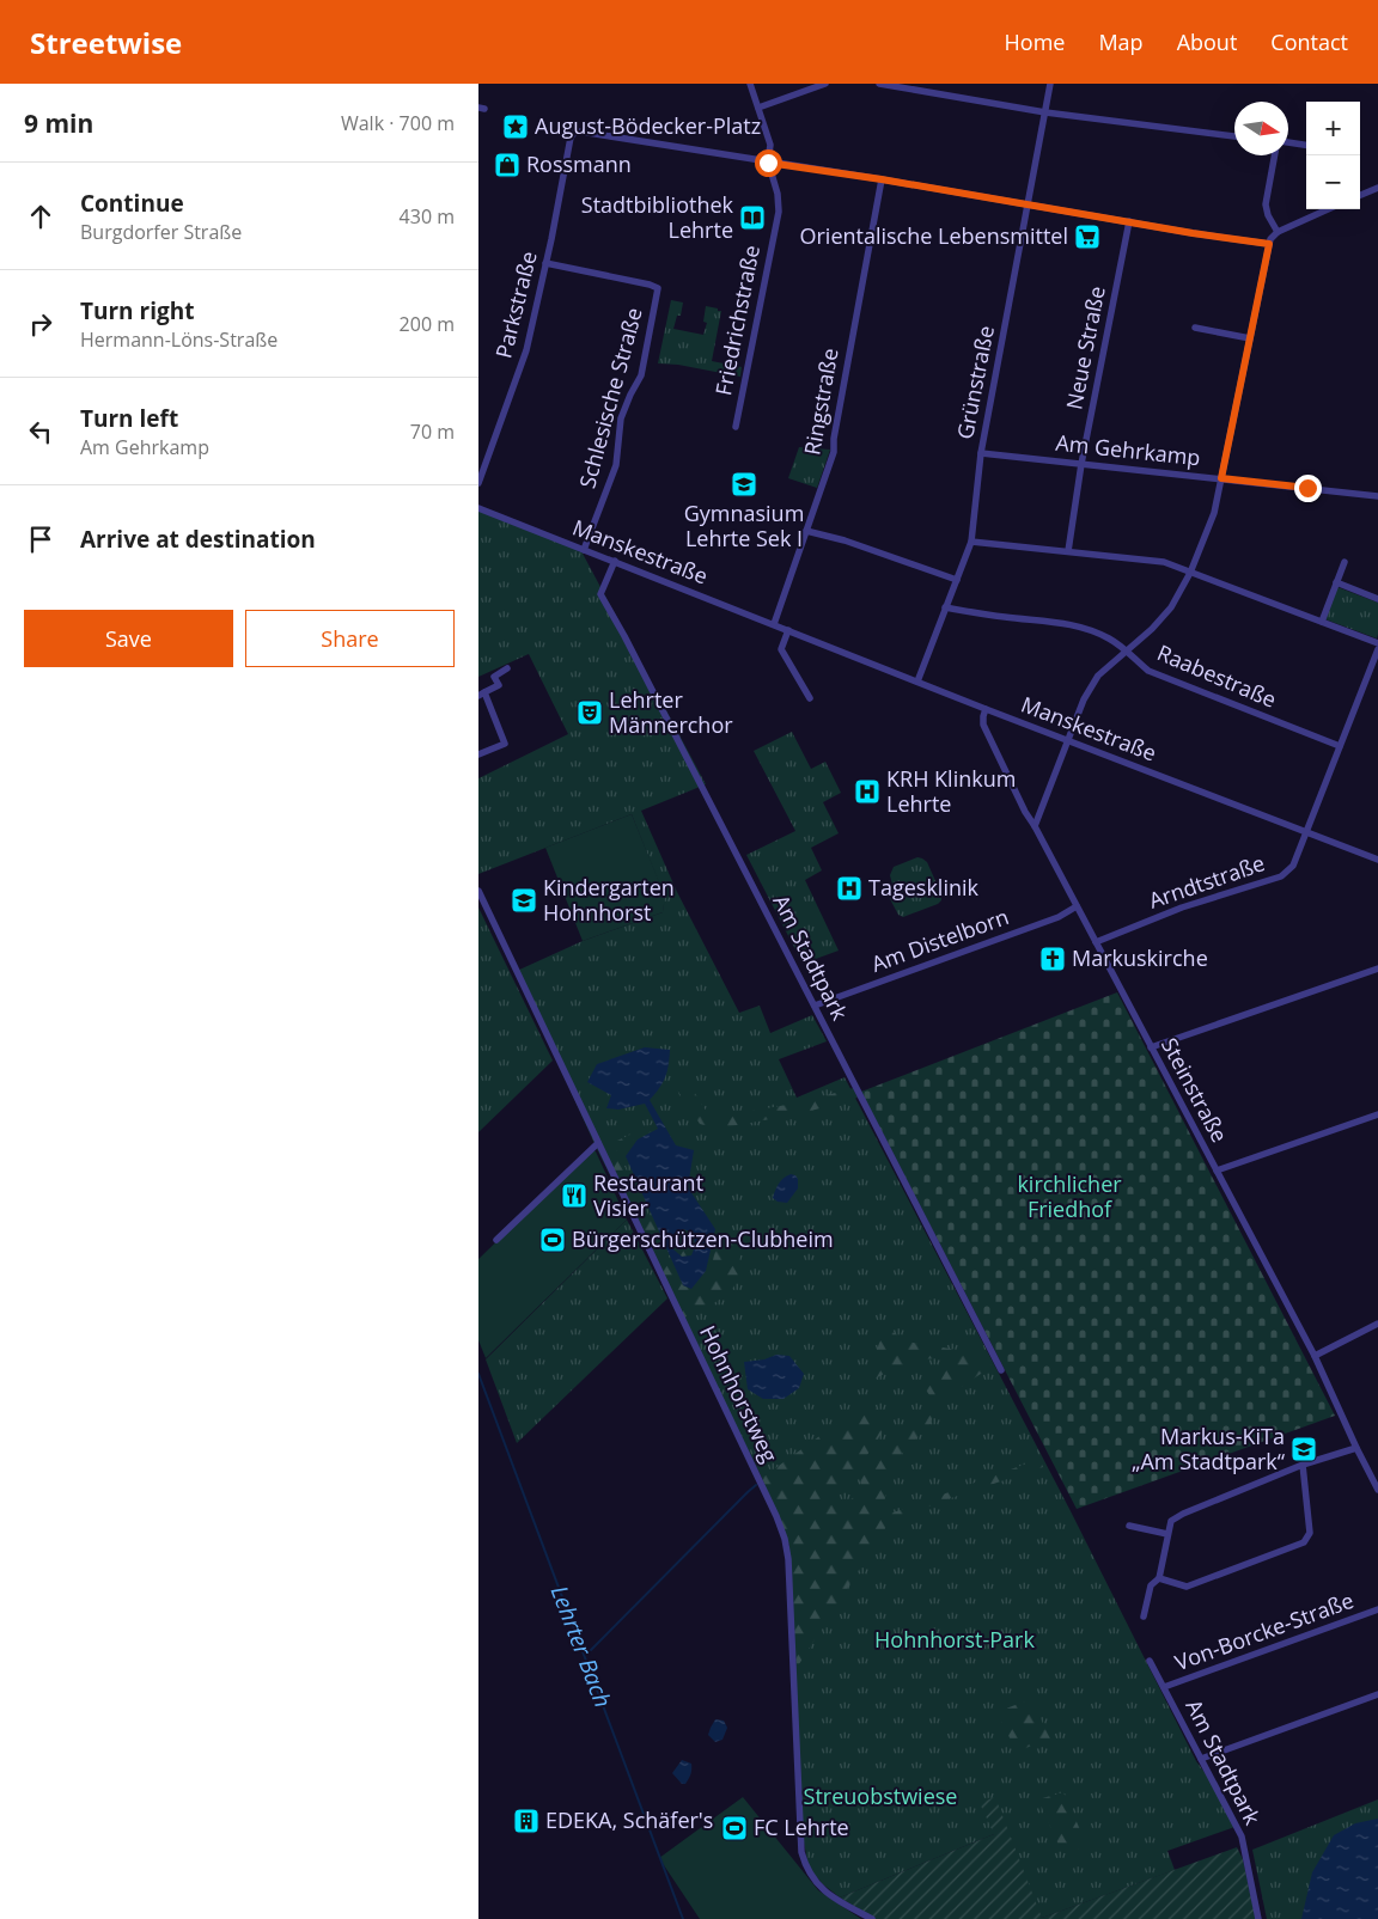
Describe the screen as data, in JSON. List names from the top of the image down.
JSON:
{
  "streets": {
    "street": [
      "Parkstraße",
      "Friedrichstraße",
      "Neue Straße",
      "Grünstraße",
      "Schlesische Straße",
      "Ringstraße",
      "Am Gehrkamp",
      "Manskestraße",
      "Raabestraße",
      "Arndtstraße",
      "Am Distelborn",
      "Am Stadtpark",
      "Steinstraße",
      "Hohnhorstweg",
      "Von-Borcke-Straße"
    ]
  },
  "crossings": [
    ["Parkstraße", "Friedrichstraße"],
    ["Parkstraße", "Schlesische Straße"],
    ["Neue Straße", "Am Gehrkamp"],
    ["Grünstraße", "Am Gehrkamp"],
    ["Grünstraße", "Manskestraße"],
    ["Grünstraße", "Raabestraße"],
    ["Schlesische Straße", "Manskestraße"],
    ["Ringstraße", "Manskestraße"],
    ["Manskestraße", "Arndtstraße"],
    ["Manskestraße", "Am Stadtpark"],
    ["Manskestraße", "Steinstraße"],
    ["Raabestraße", "Arndtstraße"],
    ["Arndtstraße", "Steinstraße"],
    ["Am Distelborn", "Am Stadtpark"],
    ["Am Distelborn", "Steinstraße"],
    ["Am Stadtpark", "Von-Borcke-Straße"]
  ],
  "water": ["Lehrter Bach"],
  "parks": ["kirchlicher Friedhof", "Hohnhorst-Park", "Streuobstwiese"],
  "places": {
    "place": ["August-Bödecker-Platz"],
    "shop": ["Rossmann"],
    "library": ["Stadtbibliothek Lehrte"],
    "supermarket": ["Orientalische Lebensmittel"],
    "school or university": ["Gymnasium Lehrte Sek I", "Kindergarten Hohnhorst", "Markus-KiTa „Am Stadtpark“"],
    "theatre": ["Lehrter Männerchor"],
    "hospital": ["KRH Klinkum Lehrte", "Tagesklinik"],
    "church": ["Markuskirche"],
    "restaurant": ["Restaurant Visier"],
    "sports": ["Bürgerschützen-Clubheim", "FC Lehrte"],
    "building": ["EDEKA, Schäfer's"]
  },
  "north": "right",
  "page": {
    "header": "Streetwise",
    "nav": [
      "Home",
      "Map",
      "About",
      "Contact"
    ],
    "heading": ["9 min", "Walk · 700 m"],
    "map_buttons": ["+", "−"],
    "list": [
      ["Continue", "Burgdorfer Straße", "430 m"],
      ["Turn right", "Hermann-Löns-Straße", "200 m"],
      ["Turn left", "Am Gehrkamp", "70 m"],
      "Arrive at destination"
    ],
    "buttons": ["Save", "Share"]
  }
}
